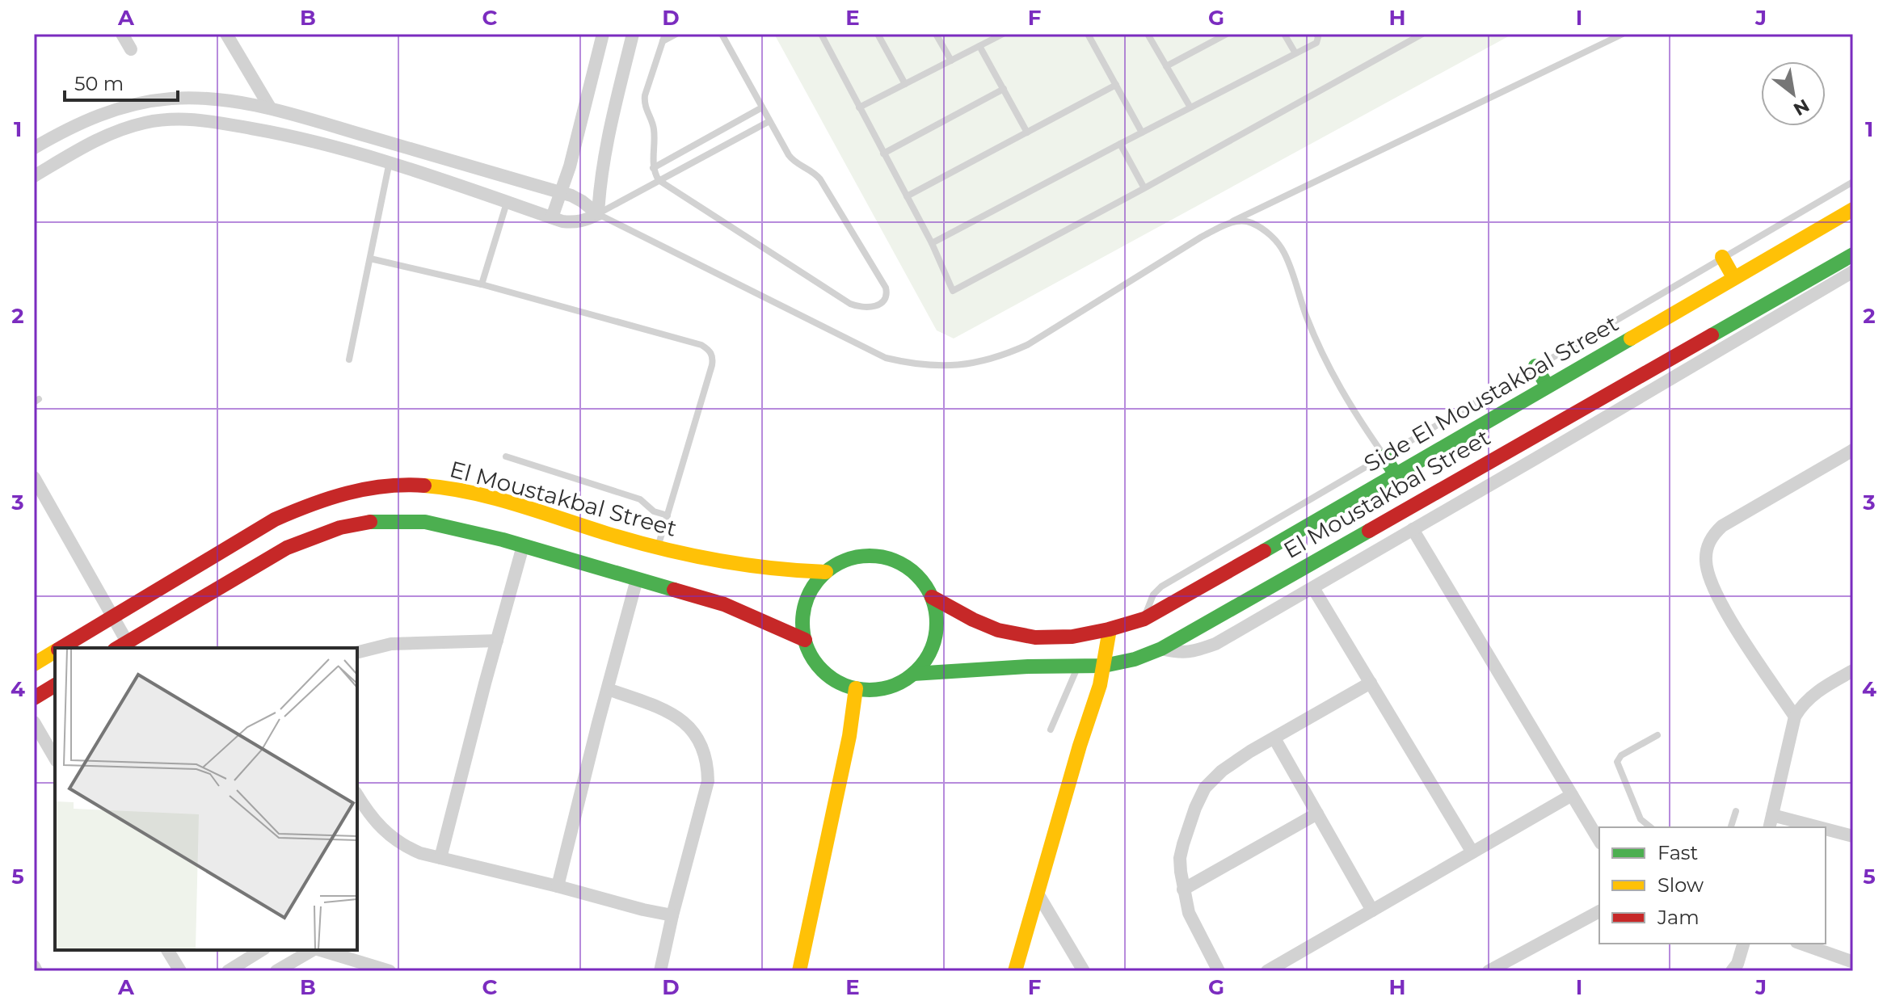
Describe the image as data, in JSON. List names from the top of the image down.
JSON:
{
  "streets": {
    "street": ["El Moustakbal Street"],
    "lane": ["Side El Moustakbal Street"]
  },
  "crossings": [
    ["Side El Moustakbal Street", "El Moustakbal Street"]
  ],
  "legend": ["Fast", "Slow", "Jam"],
  "scale_bar": "50 m",
  "north": "bottom right",
  "grid": {
    "columns": [
      "A",
      "B",
      "C",
      "D",
      "E",
      "F",
      "G",
      "H",
      "I",
      "J"
    ],
    "rows": [
      "1",
      "2",
      "3",
      "4",
      "5"
    ]
  }
}
